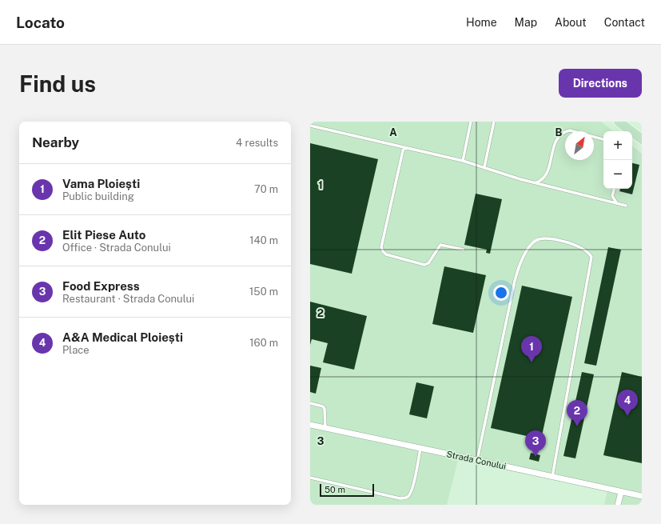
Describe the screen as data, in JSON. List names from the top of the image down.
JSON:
{
  "streets": {
    "street": ["Strada Conului"]
  },
  "scale_bar": "50 m",
  "north": "top right",
  "page": {
    "header": "Locato",
    "nav": [
      "Home",
      "Map",
      "About",
      "Contact"
    ],
    "buttons": "Directions",
    "title": "Find us",
    "heading": ["Nearby", "4 results"],
    "map_buttons": ["+", "−"],
    "list": [
      {
        "mark": "1",
        "name": "Vama Ploiești",
        "note": "Public building",
        "value": "70 m"
      },
      {
        "mark": "2",
        "name": "Elit Piese Auto",
        "note": "Office · Strada Conului",
        "value": "140 m"
      },
      {
        "mark": "3",
        "name": "Food Express",
        "note": "Restaurant · Strada Conului",
        "value": "150 m"
      },
      {
        "mark": "4",
        "name": "A&A Medical Ploiești",
        "note": "Place",
        "value": "160 m"
      }
    ],
    "pins": [
      "1",
      "4",
      "2",
      "3"
    ],
    "scale": "50 m"
  },
  "grid": {
    "columns": ["A", "B"],
    "rows": ["1", "2", "3"]
  }
}
